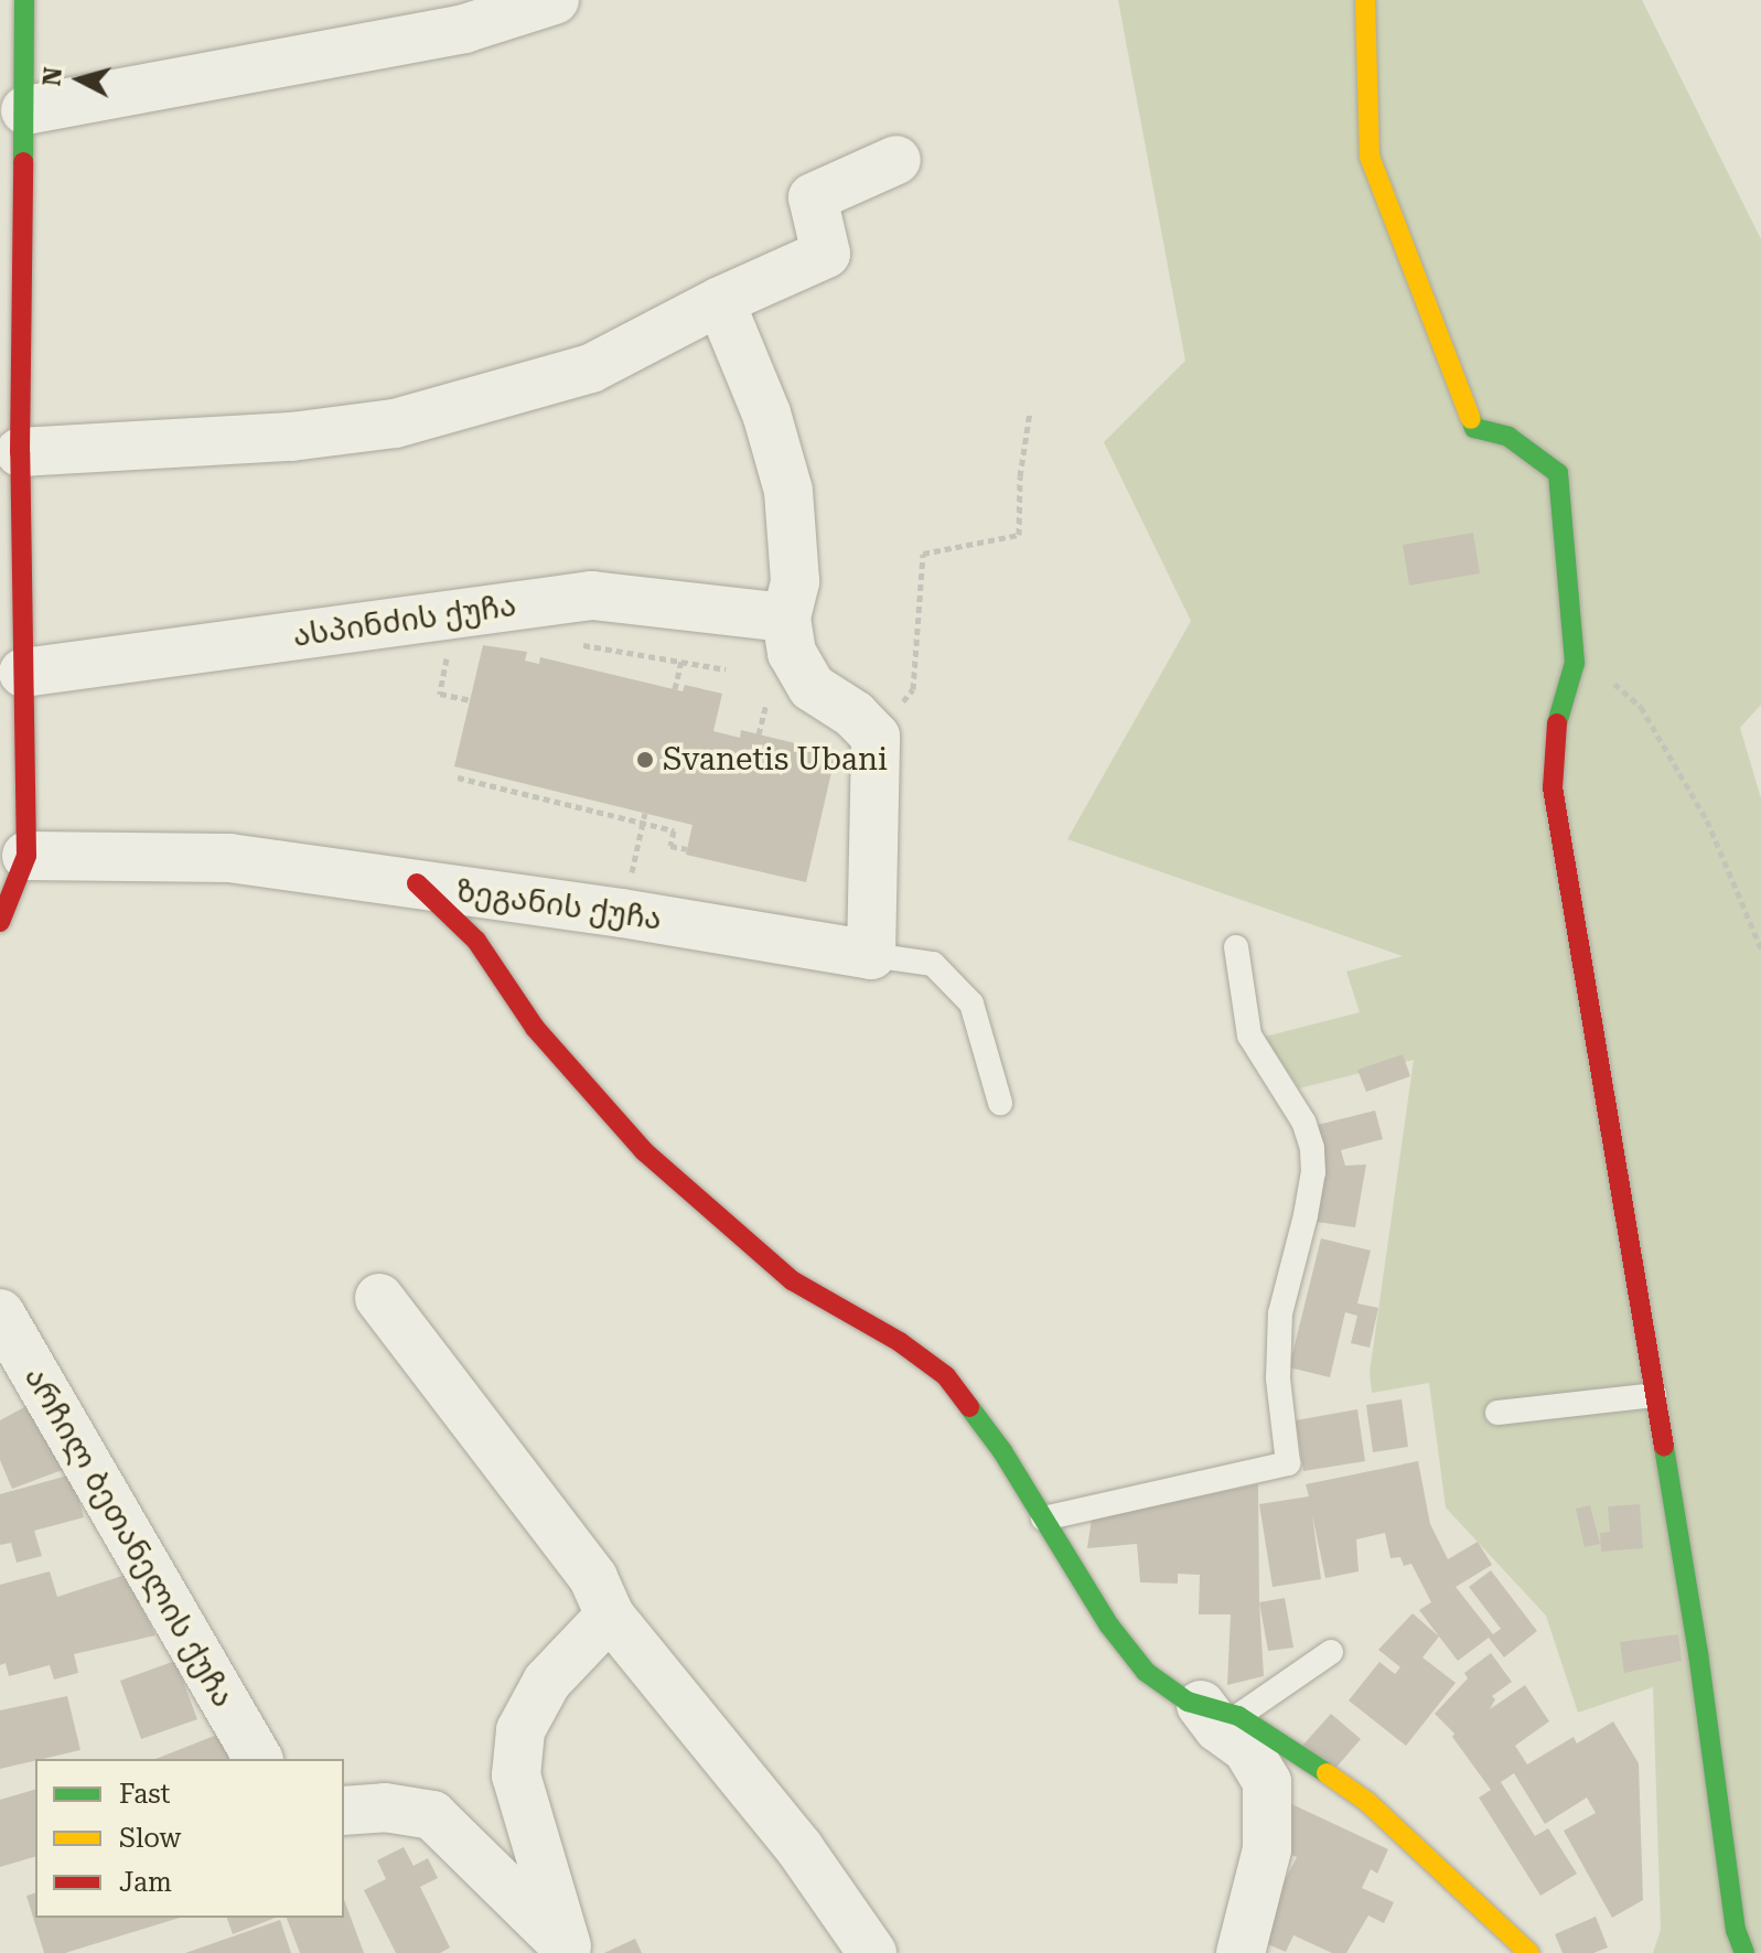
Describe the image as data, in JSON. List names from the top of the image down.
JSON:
{
  "streets": {
    "street": ["ასპინძის ქუჩა", "ზეგანის ქუჩა", "არჩილ ბეთანელის ქუჩა"]
  },
  "places": ["Svanetis Ubani"],
  "legend": ["Fast", "Slow", "Jam"],
  "north": "left"
}
